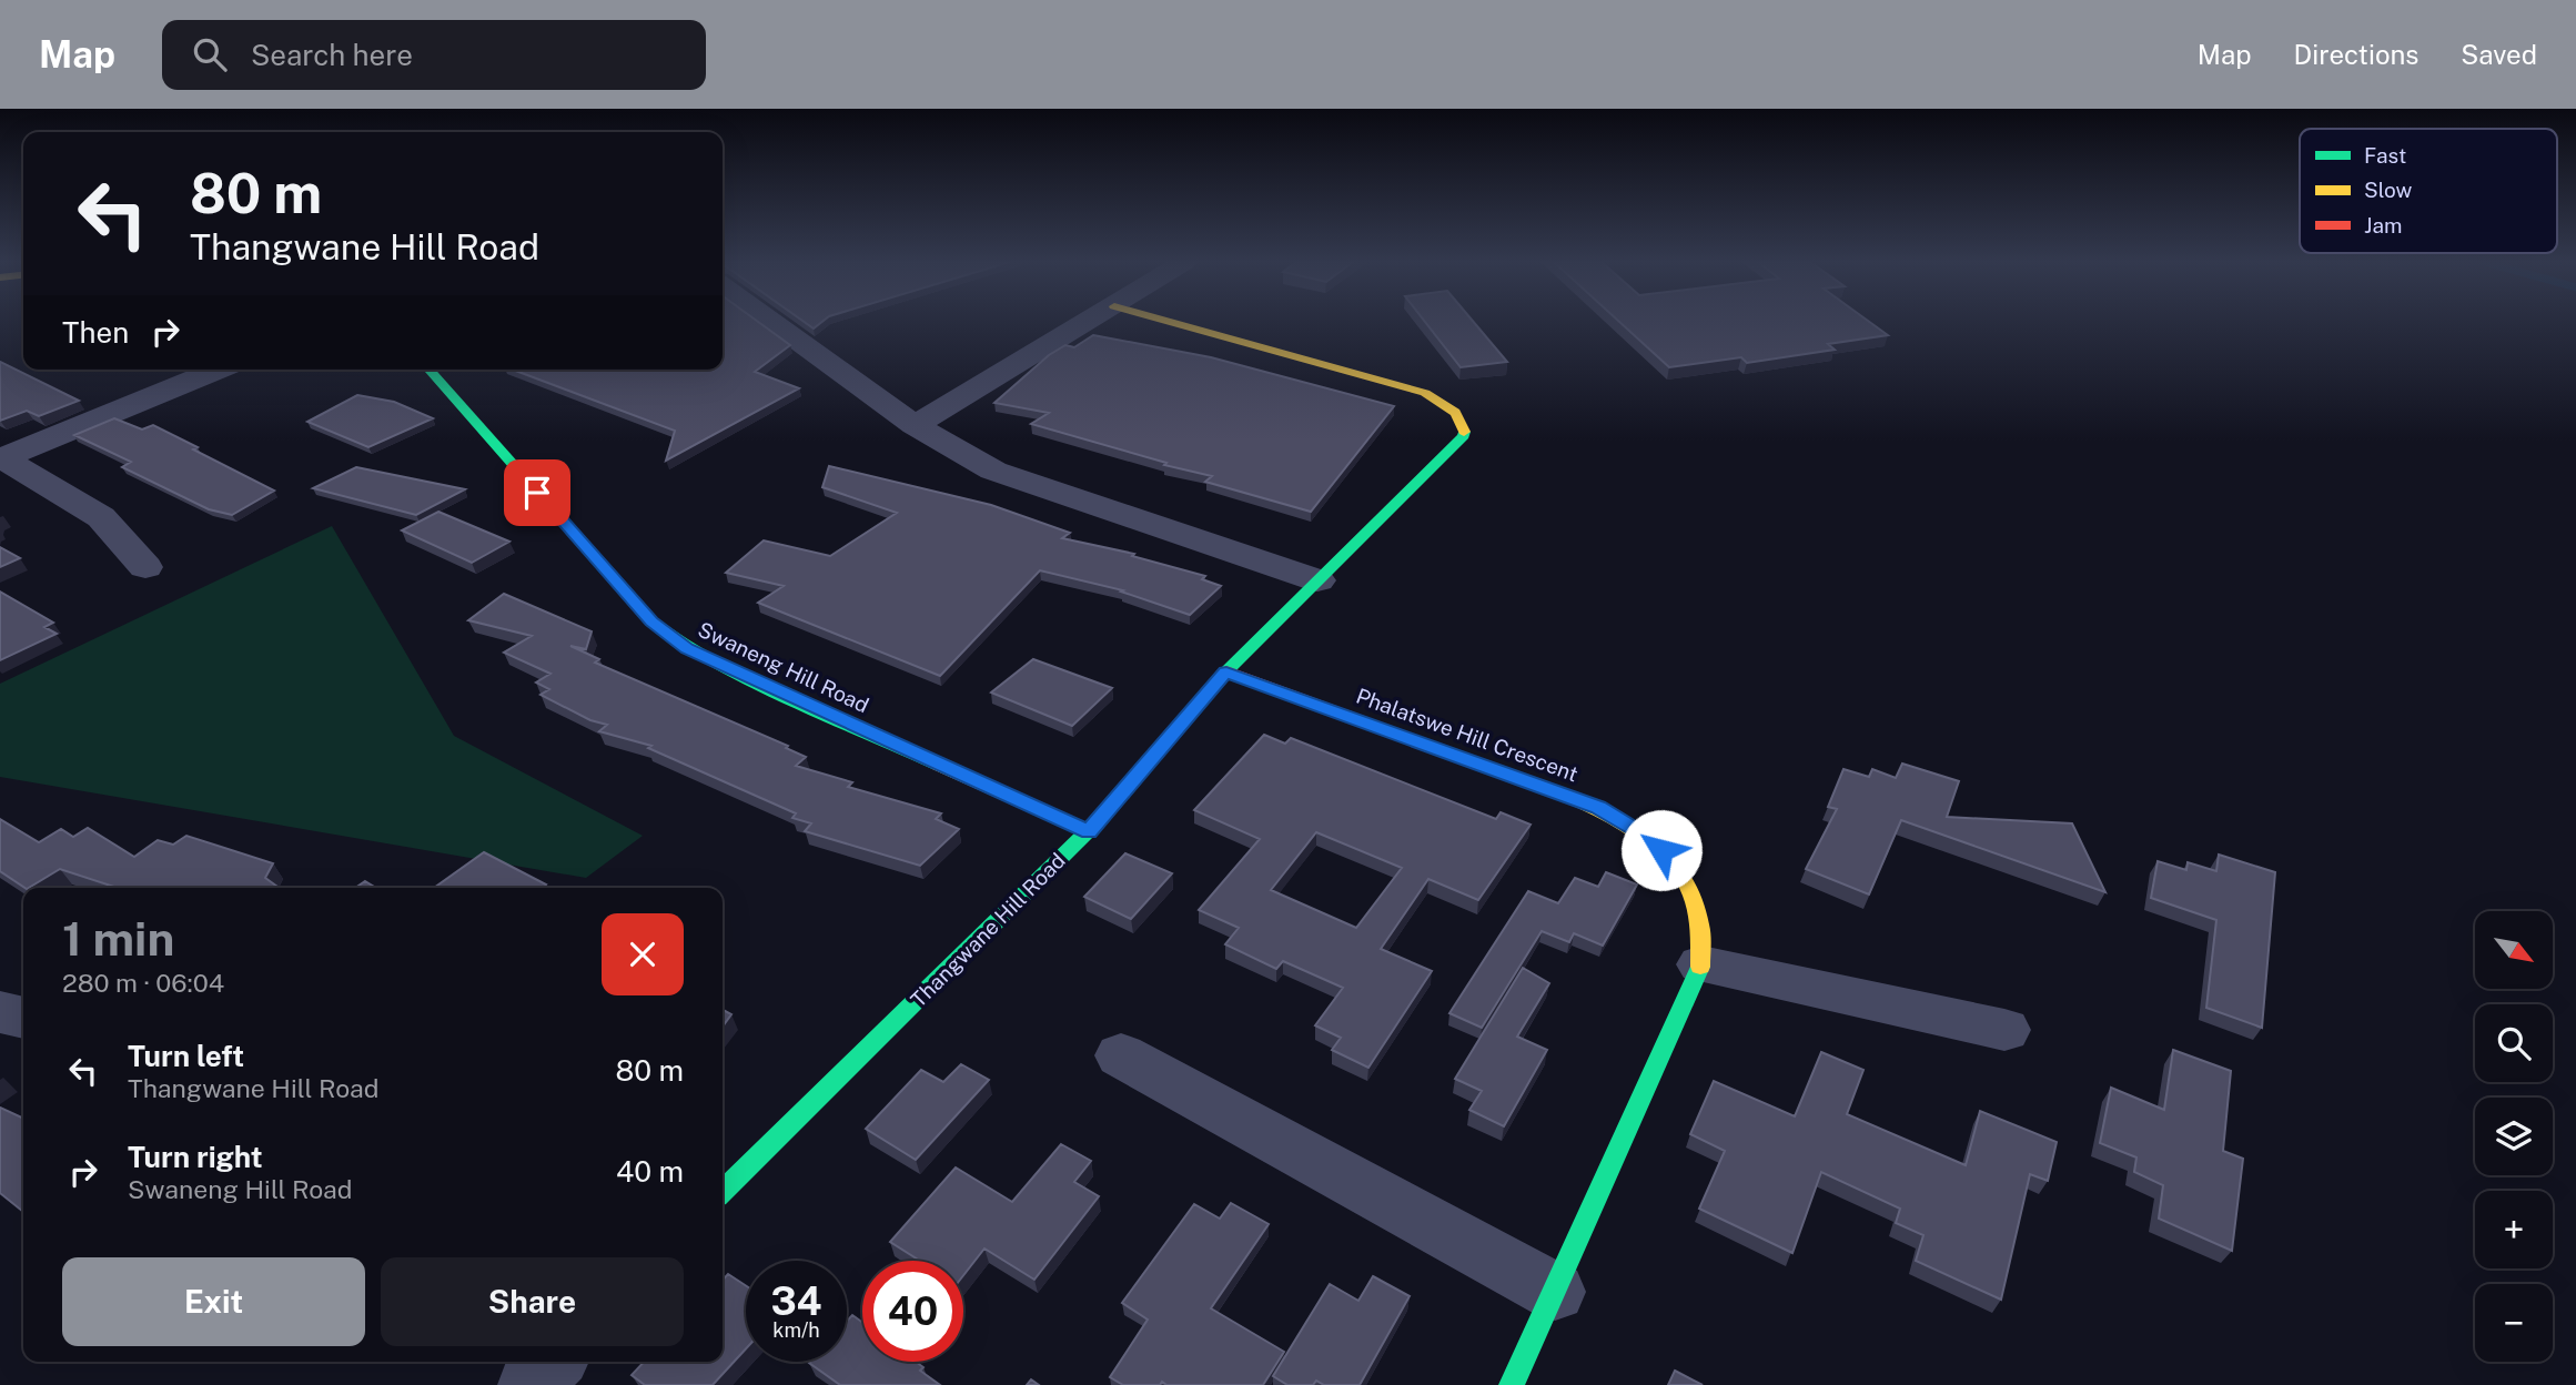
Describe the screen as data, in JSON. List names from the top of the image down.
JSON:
{
  "streets": {
    "street": ["Swaneng Hill Road", "Phalatswe Hill Crescent", "Thangwane Hill Road"]
  },
  "crossings": [
    ["Swaneng Hill Road", "Thangwane Hill Road"],
    ["Phalatswe Hill Crescent", "Thangwane Hill Road"]
  ],
  "legend": ["Fast", "Slow", "Jam"],
  "north": "bottom right",
  "page": {
    "header": "Map",
    "search": "Search here",
    "nav": ["Map", "Directions", "Saved"],
    "turn": ["80 m", "Thangwane Hill Road"],
    "then": "Then",
    "heading": ["1 min", "280 m · 06:04"],
    "map_buttons": ["+", "−"],
    "list": [
      {
        "name": "Turn left",
        "note": "Thangwane Hill Road",
        "value": "80 m"
      },
      {
        "name": "Turn right",
        "note": "Swaneng Hill Road",
        "value": "40 m"
      }
    ],
    "buttons": ["Exit", "Share"],
    "speed": "34 km/h",
    "limit": "40"
  }
}
